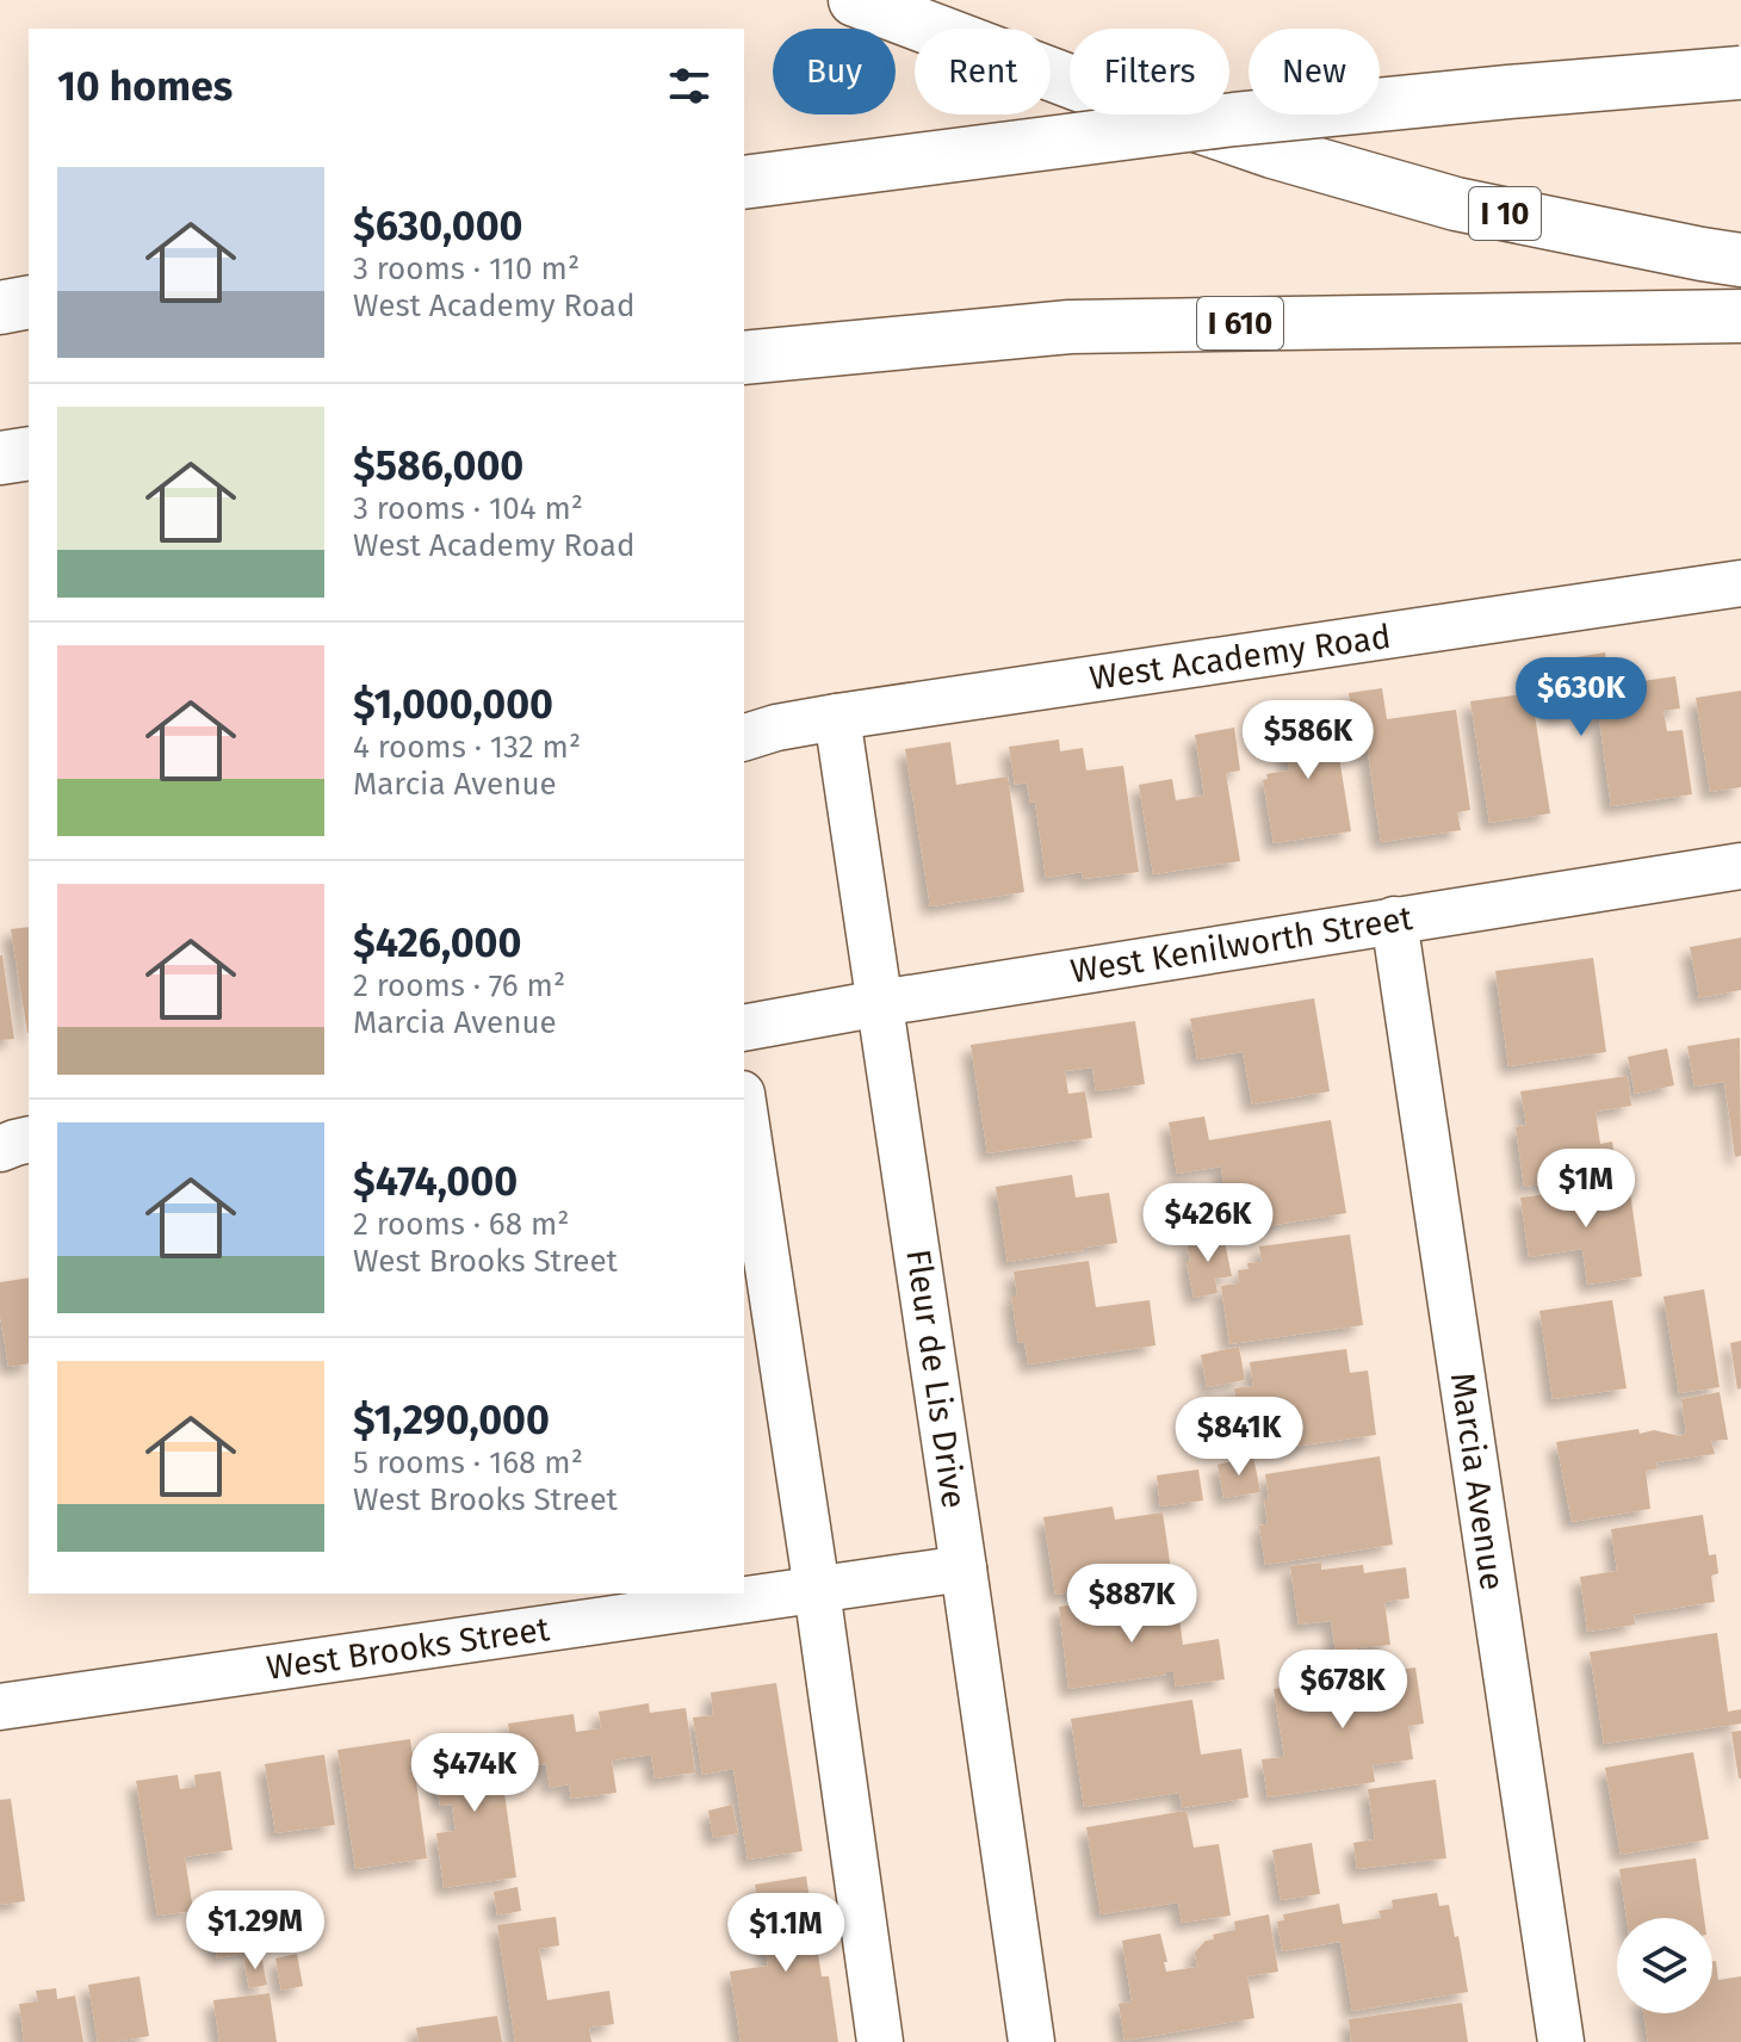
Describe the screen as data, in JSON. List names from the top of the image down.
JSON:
{
  "streets": {
    "highway": ["I 10", "I 610"],
    "street": [
      "West Academy Road",
      "West Kenilworth Street",
      "Fleur de Lis Drive",
      "Marcia Avenue",
      "West Brooks Street"
    ]
  },
  "crossings": [
    ["West Academy Road", "Fleur de Lis Drive"],
    ["West Kenilworth Street", "Fleur de Lis Drive"],
    ["West Kenilworth Street", "Marcia Avenue"],
    ["Fleur de Lis Drive", "West Brooks Street"]
  ],
  "page": {
    "chip": [
      "Buy",
      "Rent",
      "Filters",
      "New"
    ],
    "heading": "10 homes",
    "list": [
      {
        "name": "$630,000",
        "note": "3 rooms · 110 m² · West Academy Road"
      },
      {
        "name": "$586,000",
        "note": "3 rooms · 104 m² · West Academy Road"
      },
      {
        "name": "$1,000,000",
        "note": "4 rooms · 132 m² · Marcia Avenue"
      },
      {
        "name": "$426,000",
        "note": "2 rooms · 76 m² · Marcia Avenue"
      },
      {
        "name": "$474,000",
        "note": "2 rooms · 68 m² · West Brooks Street"
      },
      {
        "name": "$1,290,000",
        "note": "5 rooms · 168 m² · West Brooks Street"
      }
    ],
    "price": [
      "$630K",
      "$586K",
      "$1M",
      "$426K",
      "$841K",
      "$887K",
      "$678K",
      "$474K",
      "$1.29M",
      "$1.1M"
    ]
  }
}
